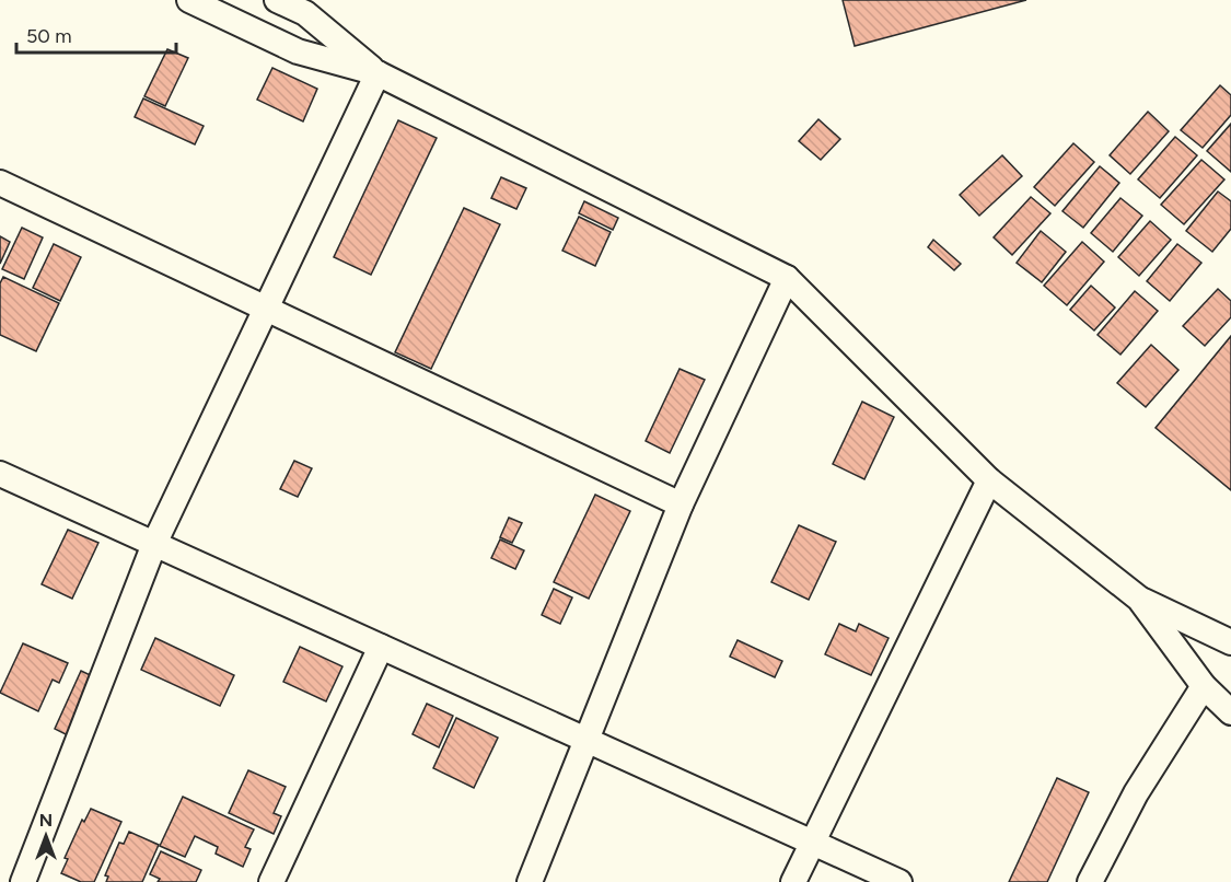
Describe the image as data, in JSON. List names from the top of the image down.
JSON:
{
  "scale_bar": "50 m",
  "north": "top"
}
